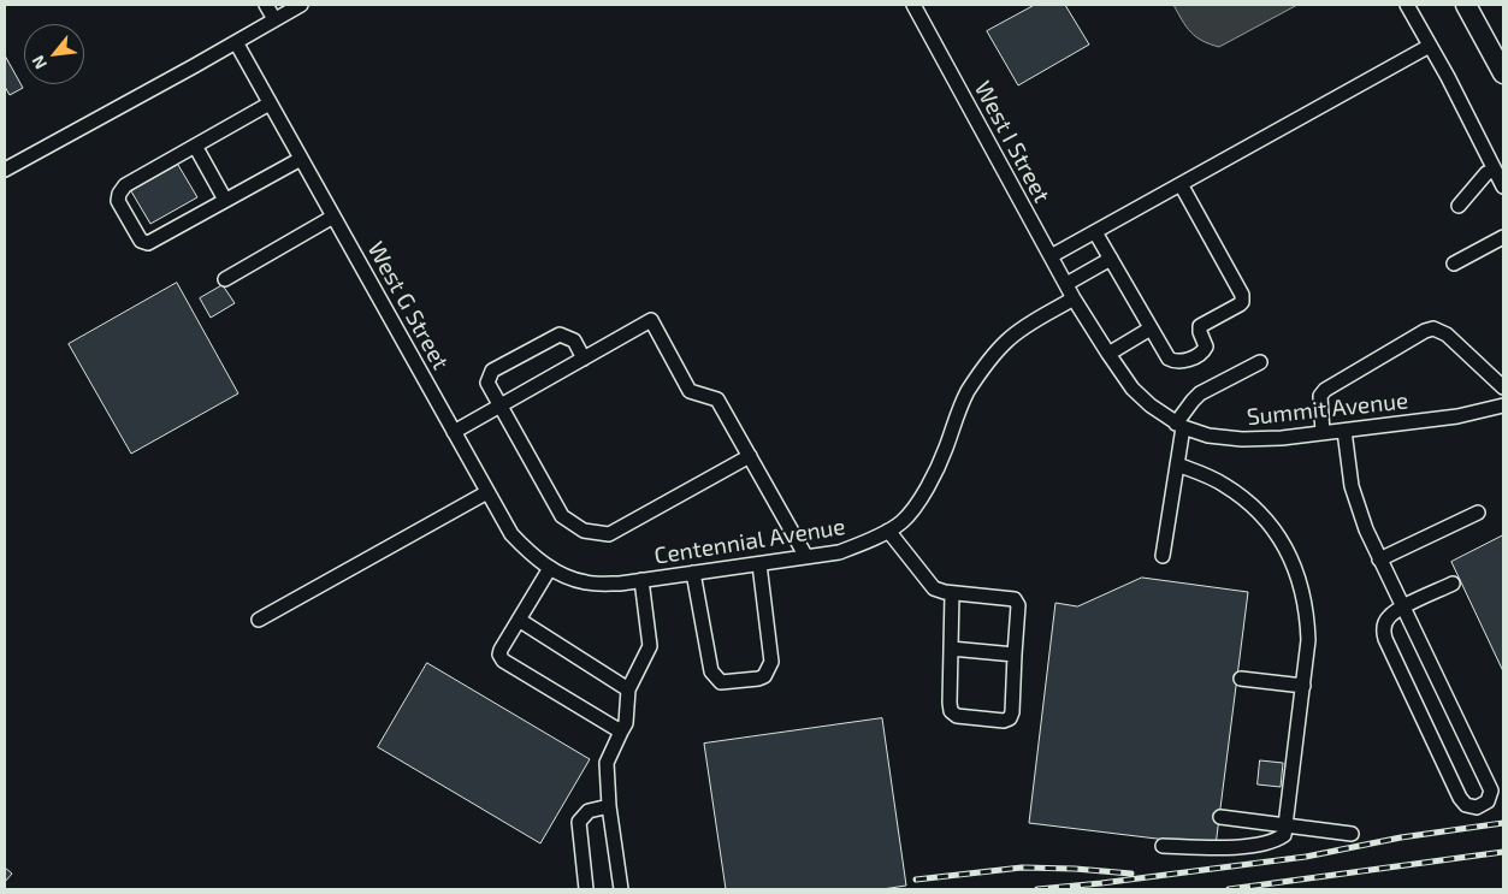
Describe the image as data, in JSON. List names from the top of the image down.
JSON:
{
  "streets": {
    "street": [
      "West I Street",
      "West G Street",
      "Summit Avenue",
      "Centennial Avenue"
    ]
  },
  "crossings": [
    ["West I Street", "Summit Avenue"],
    ["West I Street", "Centennial Avenue"],
    ["West G Street", "Centennial Avenue"],
    ["Summit Avenue", "Centennial Avenue"]
  ],
  "north": "bottom left"
}
